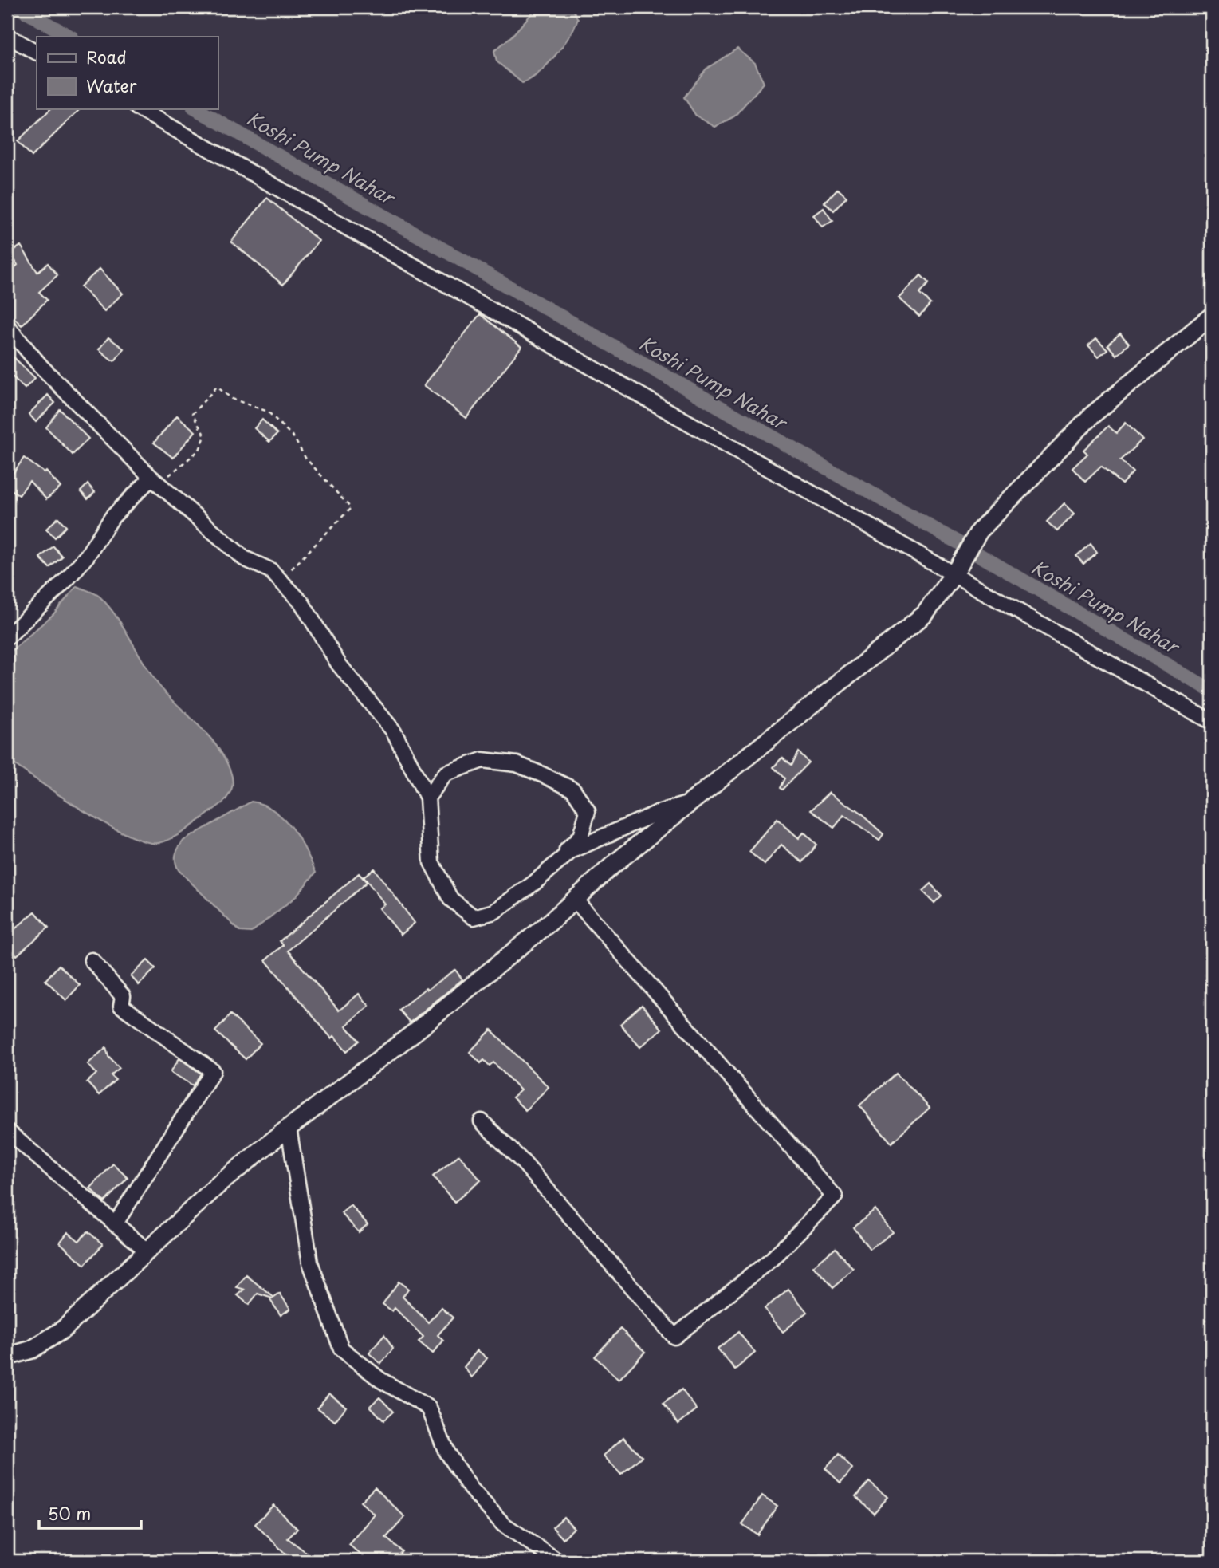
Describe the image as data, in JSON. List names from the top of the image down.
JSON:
{
  "water": ["Koshi Pump Nahar"],
  "legend": ["Road", "Water"],
  "scale_bar": "50 m"
}
